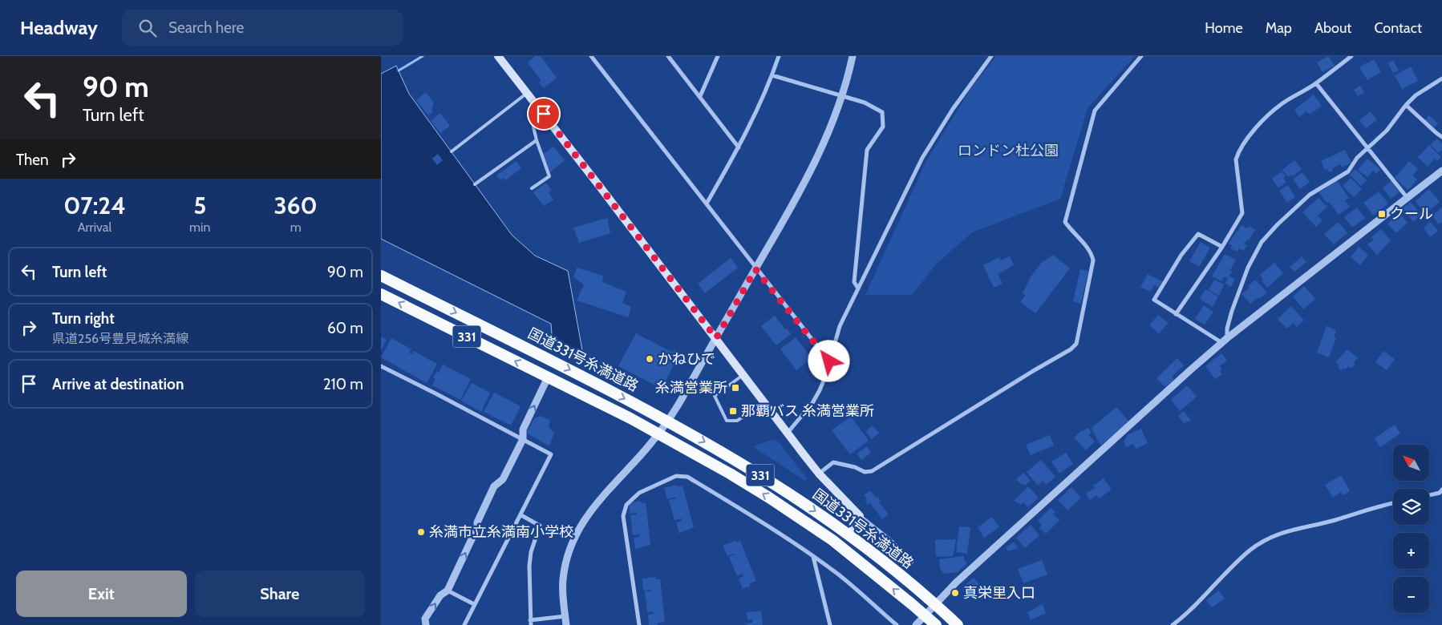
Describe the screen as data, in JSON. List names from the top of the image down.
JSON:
{
  "streets": {
    "highway": ["331", "国道331号糸満道路"]
  },
  "parks": ["ロンドン杜公園"],
  "places": {
    "transit": ["クール", "糸満営業所", "那覇バス 糸満営業所"],
    "other": ["かねひで", "糸満市立糸満南小学校", "真栄里入口"]
  },
  "north": "top left",
  "page": {
    "header": "Headway",
    "search": "Search here",
    "nav": [
      "Home",
      "Map",
      "About",
      "Contact"
    ],
    "turn": ["90 m", "Turn left"],
    "then": "Then",
    "eta": [
      "07:24",
      "Arrival",
      "5",
      "min",
      "360",
      "m"
    ],
    "list": [
      {
        "name": "Turn left",
        "value": "90 m"
      },
      {
        "name": "Turn right",
        "note": "県道256号豊見城糸満線",
        "value": "60 m"
      },
      {
        "name": "Arrive at destination",
        "value": "210 m"
      }
    ],
    "map_buttons": ["+", "−"],
    "buttons": ["Exit", "Share"]
  }
}
